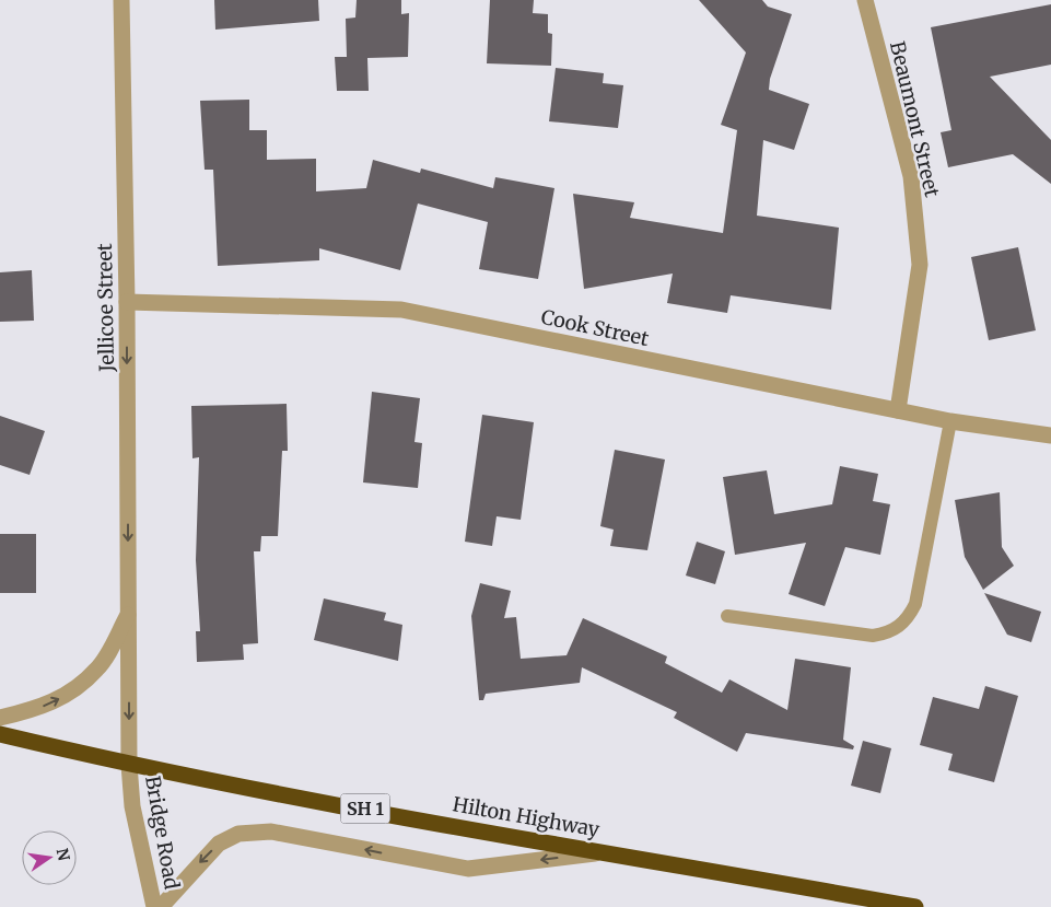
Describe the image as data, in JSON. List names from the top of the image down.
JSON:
{
  "streets": {
    "highway": ["SH 1", "Hilton Highway"],
    "street": [
      "Beaumont Street",
      "Jellicoe Street",
      "Cook Street",
      "Bridge Road"
    ]
  },
  "crossings": [
    ["Beaumont Street", "Cook Street"],
    ["Jellicoe Street", "Cook Street"],
    ["Jellicoe Street", "SH 1"],
    ["Jellicoe Street", "Hilton Highway"],
    ["Jellicoe Street", "Bridge Road"],
    ["SH 1", "Hilton Highway"],
    ["SH 1", "Bridge Road"],
    ["Hilton Highway", "Bridge Road"]
  ],
  "one_way": ["Jellicoe Street", "Bridge Road"],
  "north": "right"
}
